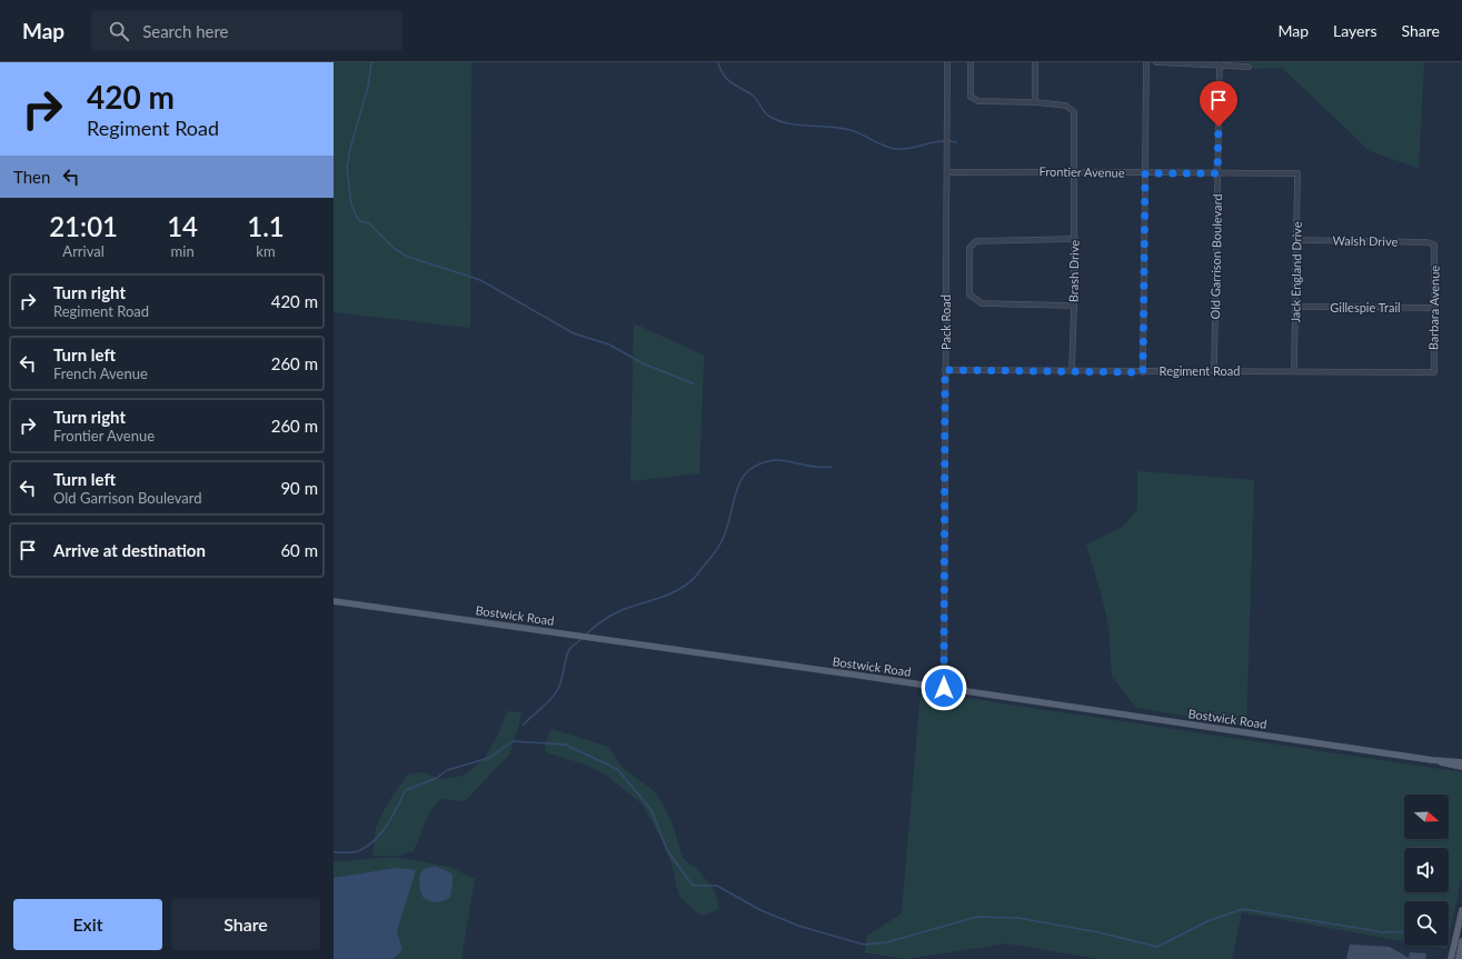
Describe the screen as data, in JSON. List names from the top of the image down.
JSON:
{
  "streets": {
    "main road": ["Bostwick Road"],
    "street": [
      "Frontier Avenue",
      "Walsh Drive",
      "Old Garrison Boulevard",
      "Brash Drive",
      "Jack England Drive",
      "Gillespie Trail",
      "Barbara Avenue",
      "Pack Road",
      "Regiment Road"
    ]
  },
  "crossings": [
    ["Frontier Avenue", "Old Garrison Boulevard"],
    ["Frontier Avenue", "Brash Drive"],
    ["Frontier Avenue", "Jack England Drive"],
    ["Frontier Avenue", "Pack Road"],
    ["Walsh Drive", "Jack England Drive"],
    ["Walsh Drive", "Barbara Avenue"],
    ["Old Garrison Boulevard", "Regiment Road"],
    ["Brash Drive", "Regiment Road"],
    ["Jack England Drive", "Gillespie Trail"],
    ["Jack England Drive", "Regiment Road"],
    ["Gillespie Trail", "Barbara Avenue"],
    ["Barbara Avenue", "Regiment Road"],
    ["Pack Road", "Regiment Road"],
    ["Pack Road", "Bostwick Road"]
  ],
  "north": "right",
  "page": {
    "header": "Map",
    "search": "Search here",
    "nav": ["Map", "Layers", "Share"],
    "turn": ["420 m", "Regiment Road"],
    "then": "Then",
    "eta": [
      "21:01",
      "Arrival",
      "14",
      "min",
      "1.1",
      "km"
    ],
    "list": [
      {
        "name": "Turn right",
        "note": "Regiment Road",
        "value": "420 m"
      },
      {
        "name": "Turn left",
        "note": "French Avenue",
        "value": "260 m"
      },
      {
        "name": "Turn right",
        "note": "Frontier Avenue",
        "value": "260 m"
      },
      {
        "name": "Turn left",
        "note": "Old Garrison Boulevard",
        "value": "90 m"
      },
      {
        "name": "Arrive at destination",
        "value": "60 m"
      }
    ],
    "buttons": ["Exit", "Share"]
  }
}
